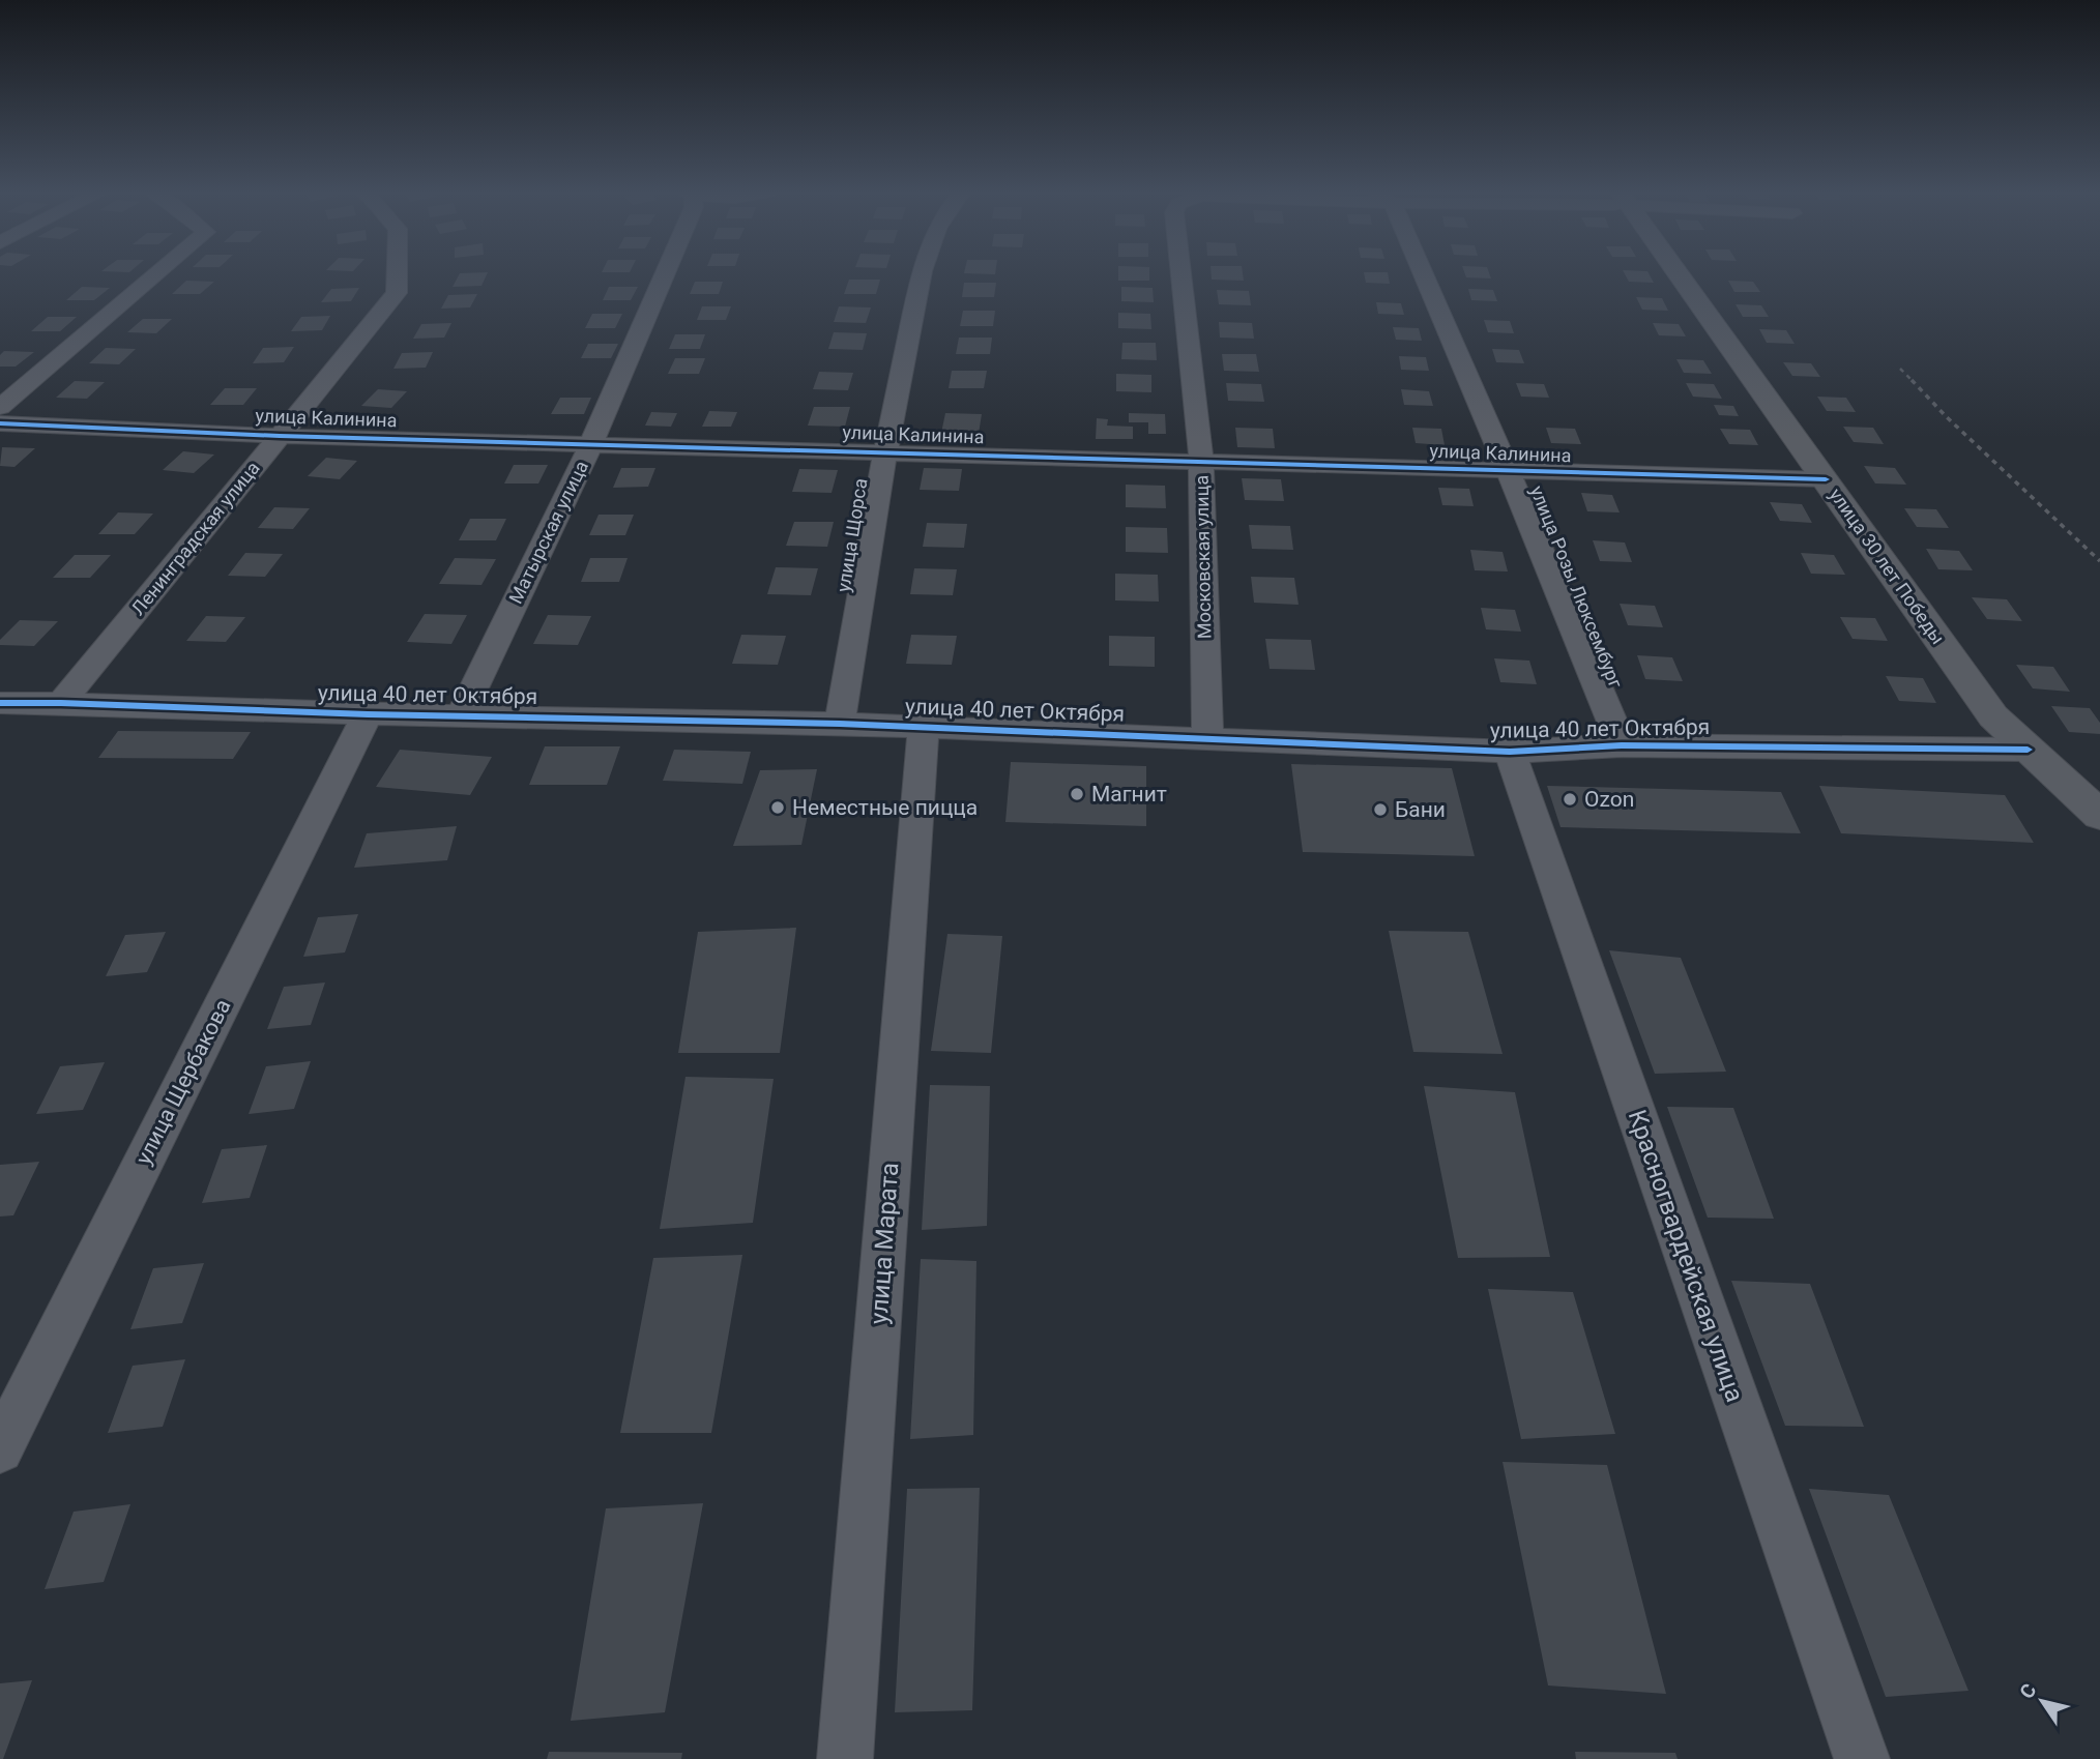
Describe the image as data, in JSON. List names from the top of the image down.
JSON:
{
  "streets": {
    "main road": ["улица 30 лет Победы"],
    "street": [
      "улица Калинина",
      "Матырская улица",
      "улица Щорса",
      "Ленинградская улица",
      "Московская улица",
      "улица Розы Люксембург",
      "улица 40 лет Октября",
      "улица Щербакова",
      "улица Марата",
      "Красногвардейская улица"
    ]
  },
  "crossings": [
    ["улица Калинина", "Матырская улица"],
    ["улица Калинина", "улица Щорса"],
    ["улица Калинина", "Ленинградская улица"],
    ["улица Калинина", "Московская улица"],
    ["улица Калинина", "улица 30 лет Победы"],
    ["улица Калинина", "улица Розы Люксембург"],
    ["Матырская улица", "улица 40 лет Октября"],
    ["улица Щорса", "улица 40 лет Октября"],
    ["Ленинградская улица", "улица 40 лет Октября"],
    ["Московская улица", "улица 40 лет Октября"],
    ["улица 30 лет Победы", "улица 40 лет Октября"],
    ["улица Розы Люксембург", "улица 40 лет Октября"],
    ["улица 40 лет Октября", "улица Щербакова"],
    ["улица 40 лет Октября", "улица Марата"],
    ["улица 40 лет Октября", "Красногвардейская улица"]
  ],
  "places": [
    "Магнит",
    "Ozon",
    "Неместные пицца",
    "Бани"
  ],
  "north": "top left"
}
